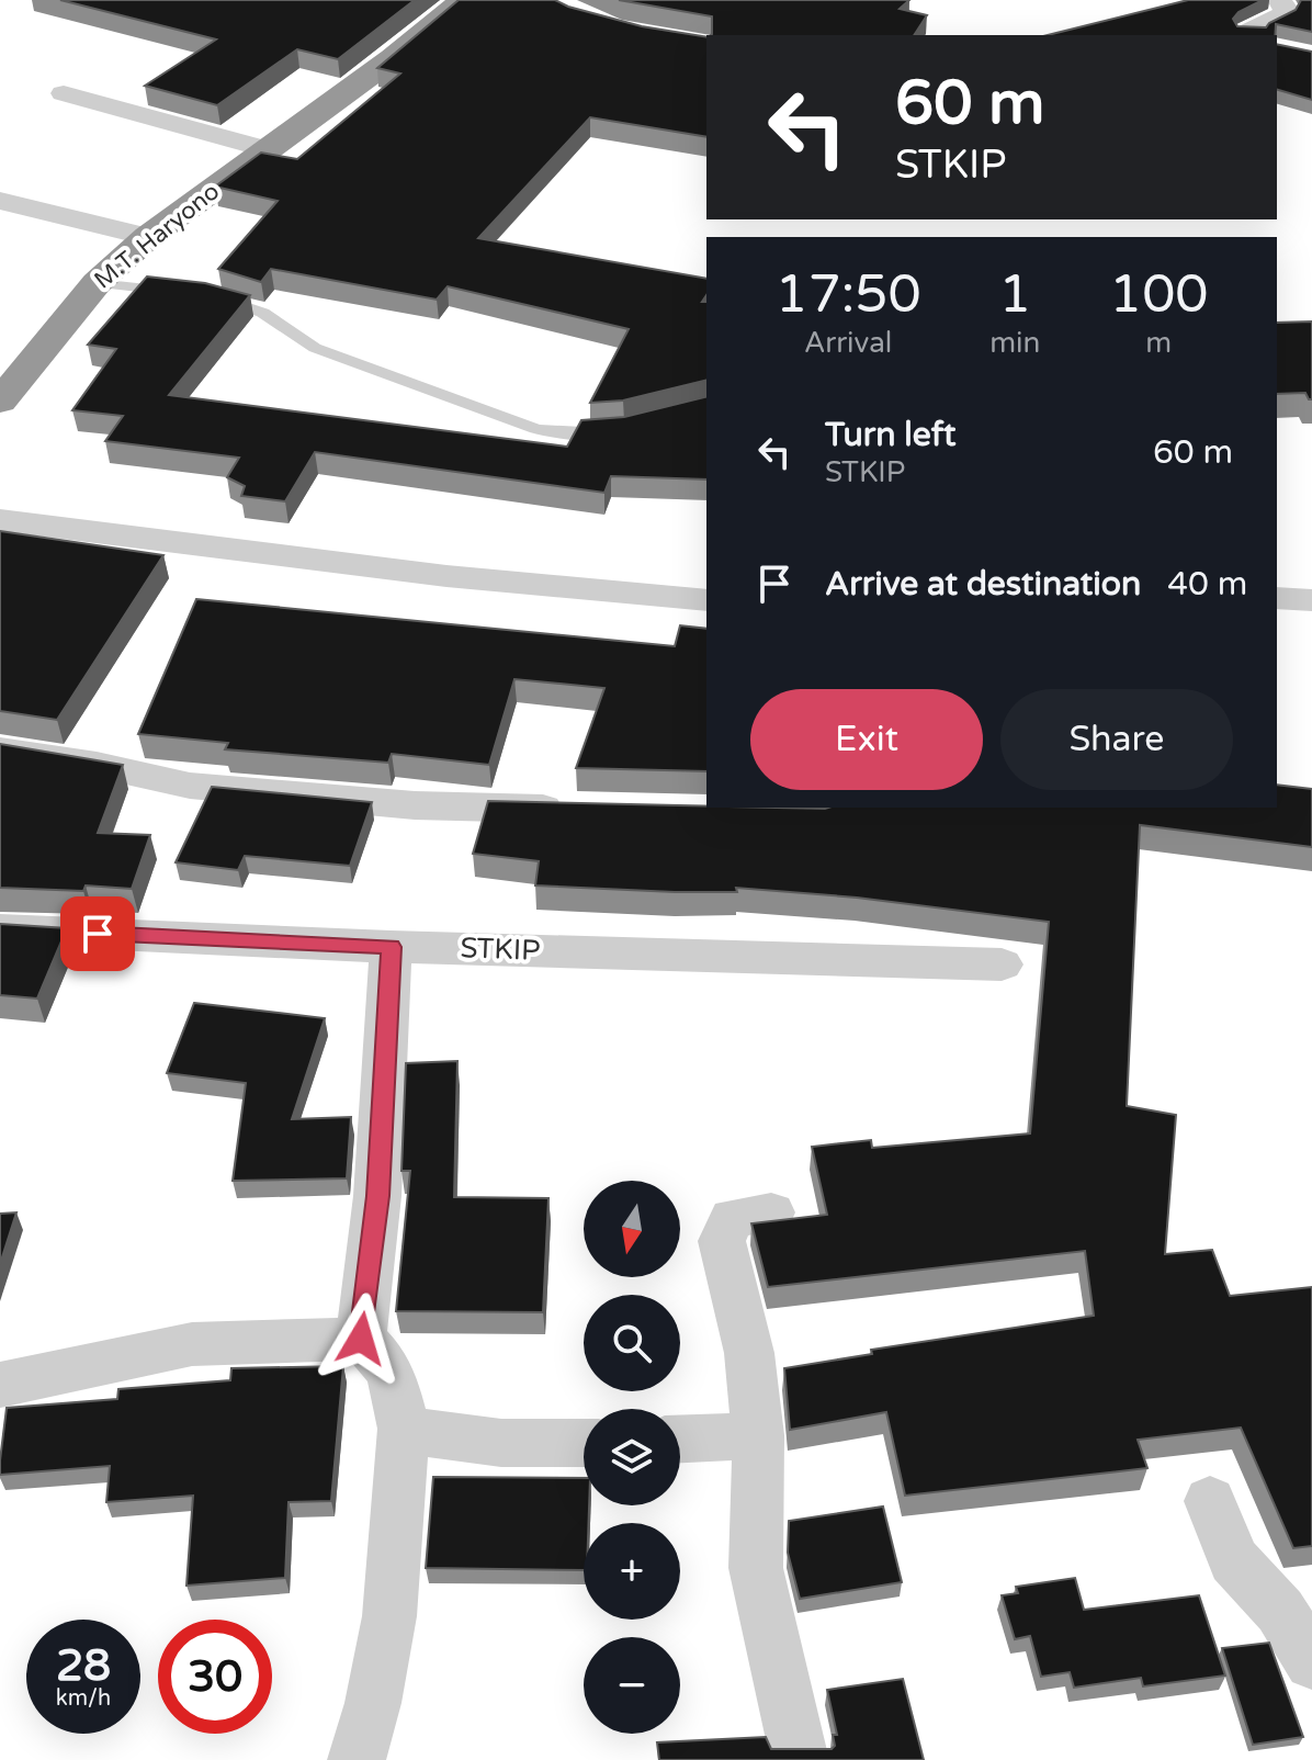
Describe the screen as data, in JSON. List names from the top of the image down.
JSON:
{
  "streets": {
    "highway": ["M.T. Haryono"],
    "street": ["STKIP"]
  },
  "north": "bottom",
  "page": {
    "turn": ["60 m", "STKIP"],
    "eta": [
      "17:50",
      "Arrival",
      "1",
      "min",
      "100",
      "m"
    ],
    "list": [
      {
        "name": "Turn left",
        "note": "STKIP",
        "value": "60 m"
      },
      {
        "name": "Arrive at destination",
        "value": "40 m"
      }
    ],
    "buttons": ["Exit", "Share"],
    "map_buttons": ["+", "−"],
    "speed": "28 km/h",
    "limit": "30"
  }
}
